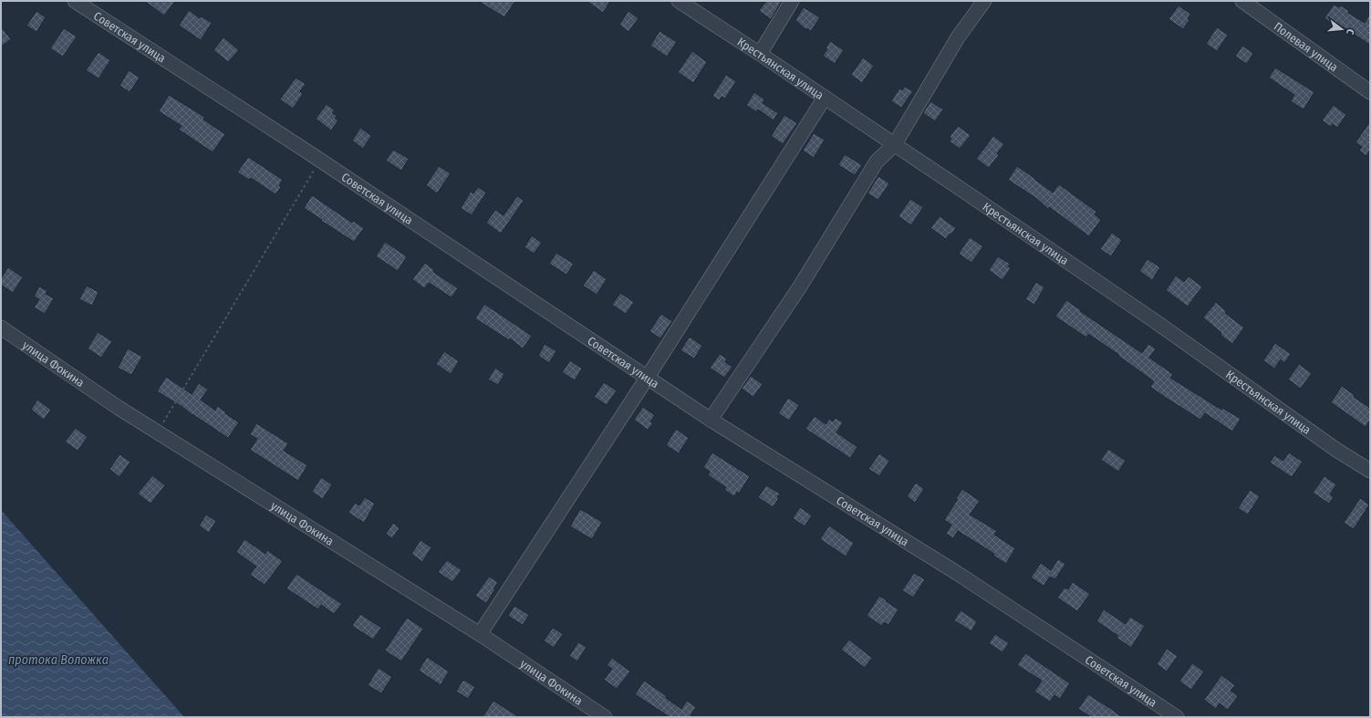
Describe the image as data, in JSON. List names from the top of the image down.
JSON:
{
  "streets": {
    "street": [
      "Советская улица",
      "Полевая улица",
      "Крестьянская улица",
      "улица Фокина"
    ]
  },
  "water": ["протока Воложка"],
  "north": "right"
}
